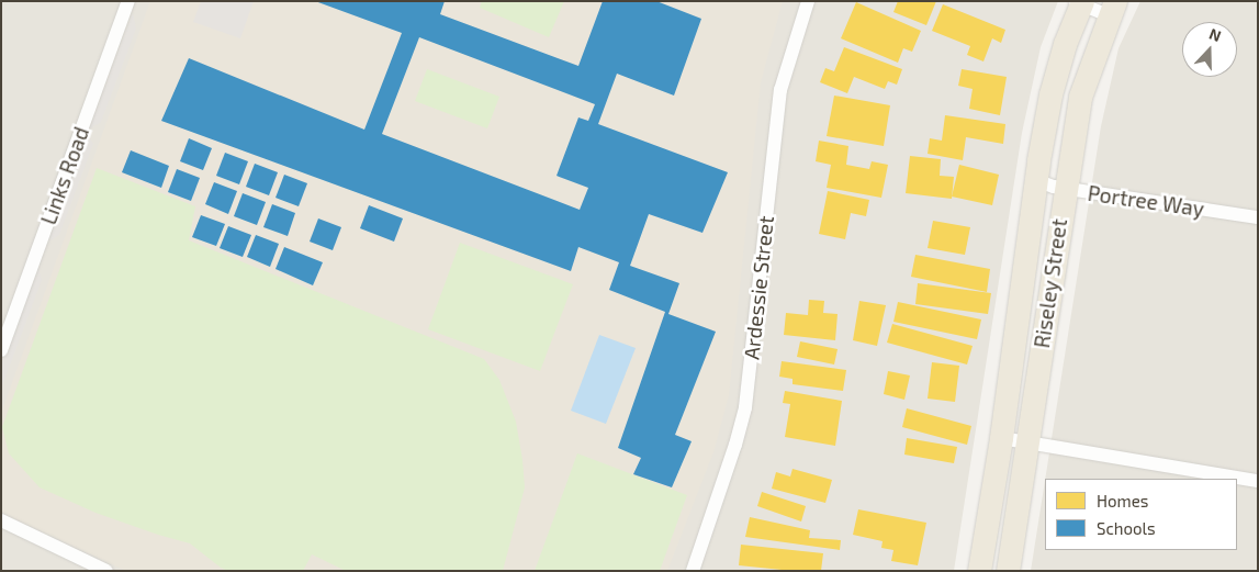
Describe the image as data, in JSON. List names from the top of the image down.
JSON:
{
  "streets": {
    "highway": ["Riseley Street"],
    "street": ["Links Road", "Portree Way", "Ardessie Street"]
  },
  "crossings": [
    ["Portree Way", "Riseley Street"]
  ],
  "legend": ["Homes", "Schools"],
  "north": "top"
}
